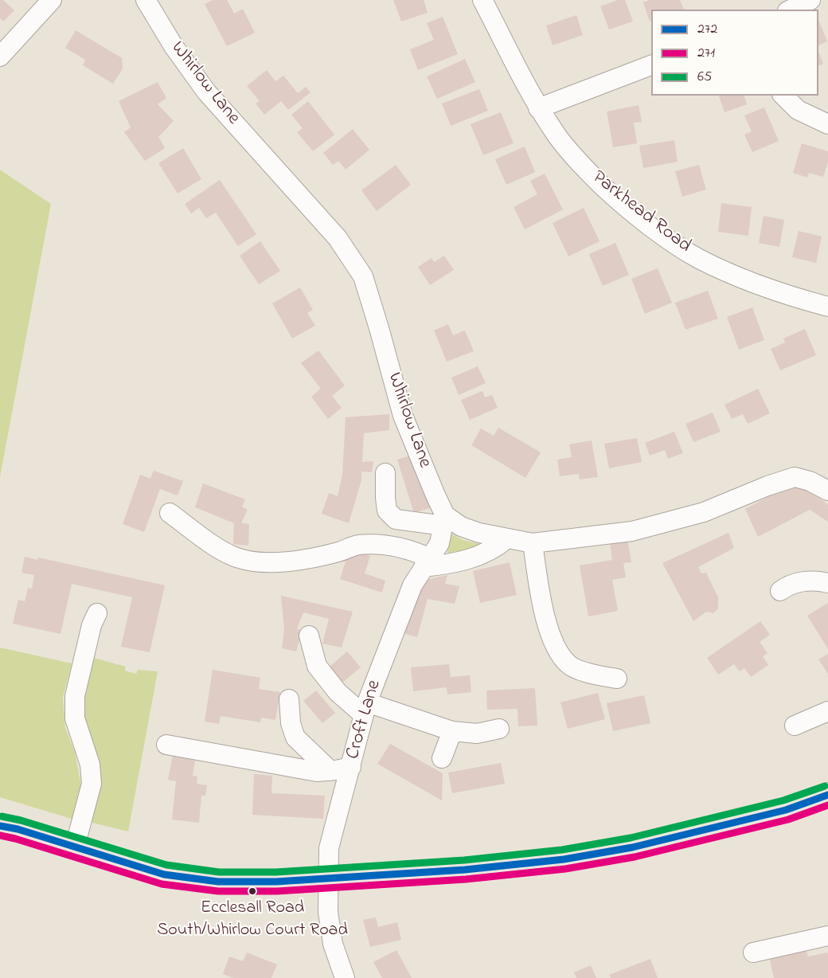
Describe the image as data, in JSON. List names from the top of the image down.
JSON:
{
  "streets": {
    "street": ["Whirlow Lane", "Parkhead Road", "Croft Lane"]
  },
  "crossings": [
    ["Whirlow Lane", "Croft Lane"]
  ],
  "places": ["Ecclesall Road South/Whirlow Court Road"],
  "lines": ["transit line 65", "transit line 272", "transit line 271"],
  "legend": ["272", "271", "65"]
}
